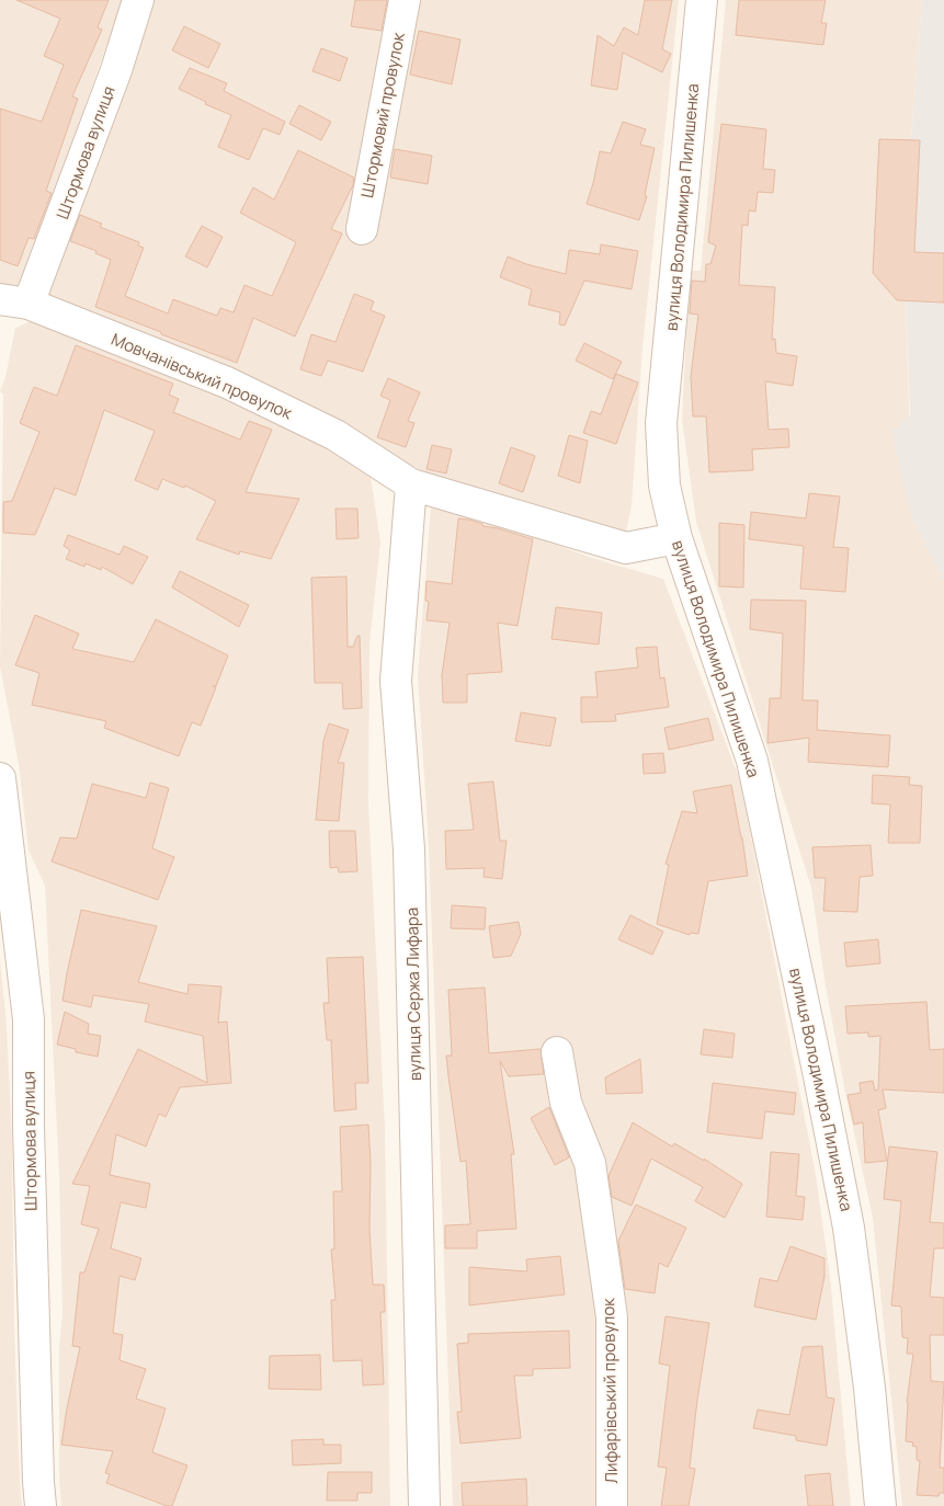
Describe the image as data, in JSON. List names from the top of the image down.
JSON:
{
  "streets": {
    "street": [
      "Штормовий провулок",
      "Штормова вулиця",
      "вулиця Володимира Пилишенка",
      "Мовчанівський провулок",
      "вулиця Сержа Лифара",
      "Лифарівський провулок"
    ]
  },
  "crossings": [
    ["Штормова вулиця", "Мовчанівський провулок"],
    ["вулиця Володимира Пилишенка", "Мовчанівський провулок"],
    ["Мовчанівський провулок", "вулиця Сержа Лифара"]
  ]
}
